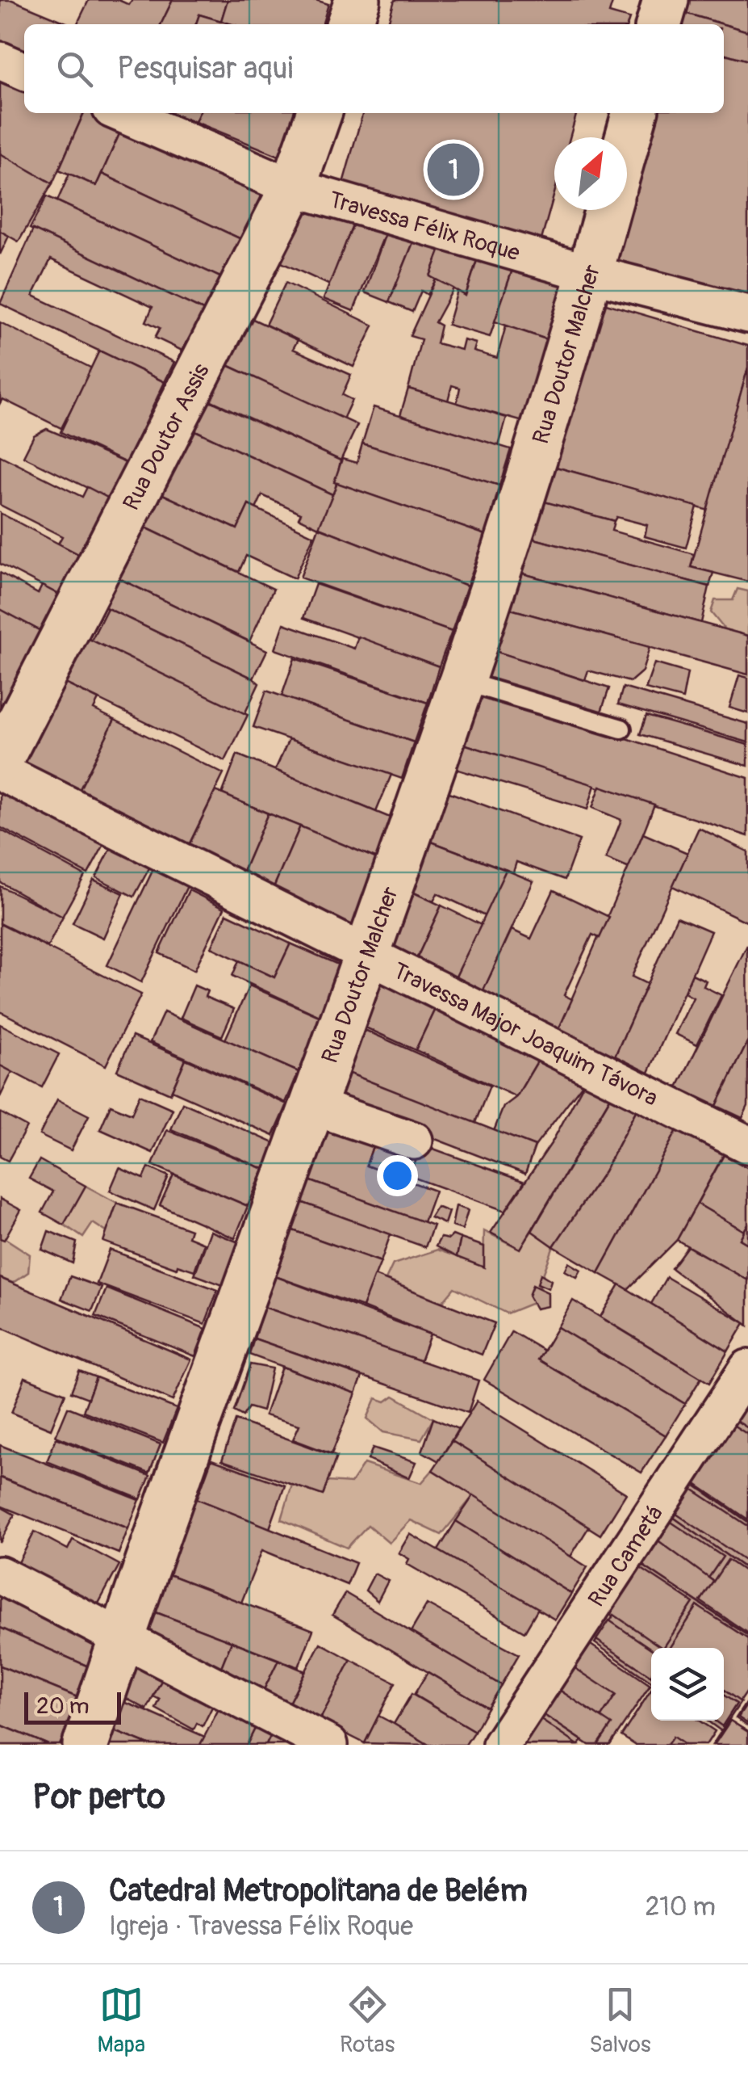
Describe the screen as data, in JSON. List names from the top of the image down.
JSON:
{
  "streets": {
    "street": [
      "Travessa Félix Roque",
      "Rua Doutor Malcher",
      "Rua Doutor Assis",
      "Travessa Major Joaquim Távora",
      "Rua Cametá"
    ]
  },
  "crossings": [
    ["Travessa Félix Roque", "Rua Doutor Malcher"],
    ["Travessa Félix Roque", "Rua Doutor Assis"],
    ["Rua Doutor Malcher", "Travessa Major Joaquim Távora"]
  ],
  "scale_bar": "20 m",
  "north": "top right",
  "page": {
    "search": "Pesquisar aqui",
    "pins": "1",
    "scale": "20 m",
    "heading": "Por perto",
    "list": [
      {
        "mark": "1",
        "name": "Catedral Metropolitana de Belém",
        "note": "Igreja · Travessa Félix Roque",
        "value": "210 m"
      }
    ],
    "nav": ["Mapa", "Rotas", "Salvos"]
  }
}
